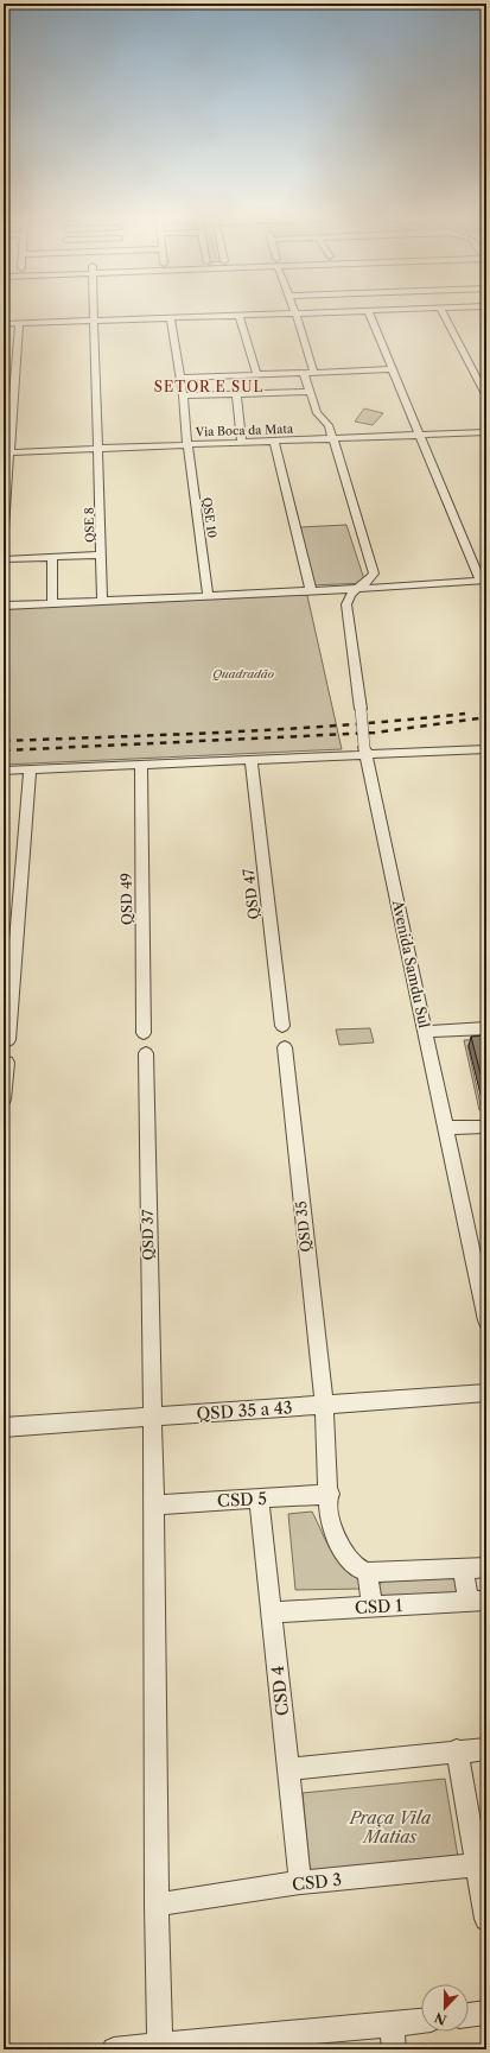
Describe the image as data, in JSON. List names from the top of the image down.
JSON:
{
  "streets": {
    "street": [
      "Via Boca da Mata",
      "QSE 10",
      "QSE 8",
      "QSD 47",
      "QSD 49",
      "Avenida Samdu Sul",
      "QSD 35",
      "QSD 37",
      "QSD 35 a 43",
      "CSD 5",
      "CSD 1",
      "CSD 4",
      "CSD 3"
    ]
  },
  "crossings": [
    ["Via Boca da Mata", "QSE 10"],
    ["Via Boca da Mata", "QSE 8"],
    ["QSD 35", "QSD 35 a 43"],
    ["QSD 35", "CSD 5"],
    ["QSD 37", "QSD 35 a 43"],
    ["QSD 37", "CSD 5"],
    ["QSD 37", "CSD 3"],
    ["CSD 5", "CSD 4"],
    ["CSD 1", "CSD 4"],
    ["CSD 4", "CSD 3"]
  ],
  "districts": ["SETOR E SUL"],
  "parks": ["Quadradão", "Praça Vila Matias"],
  "north": "bottom"
}
